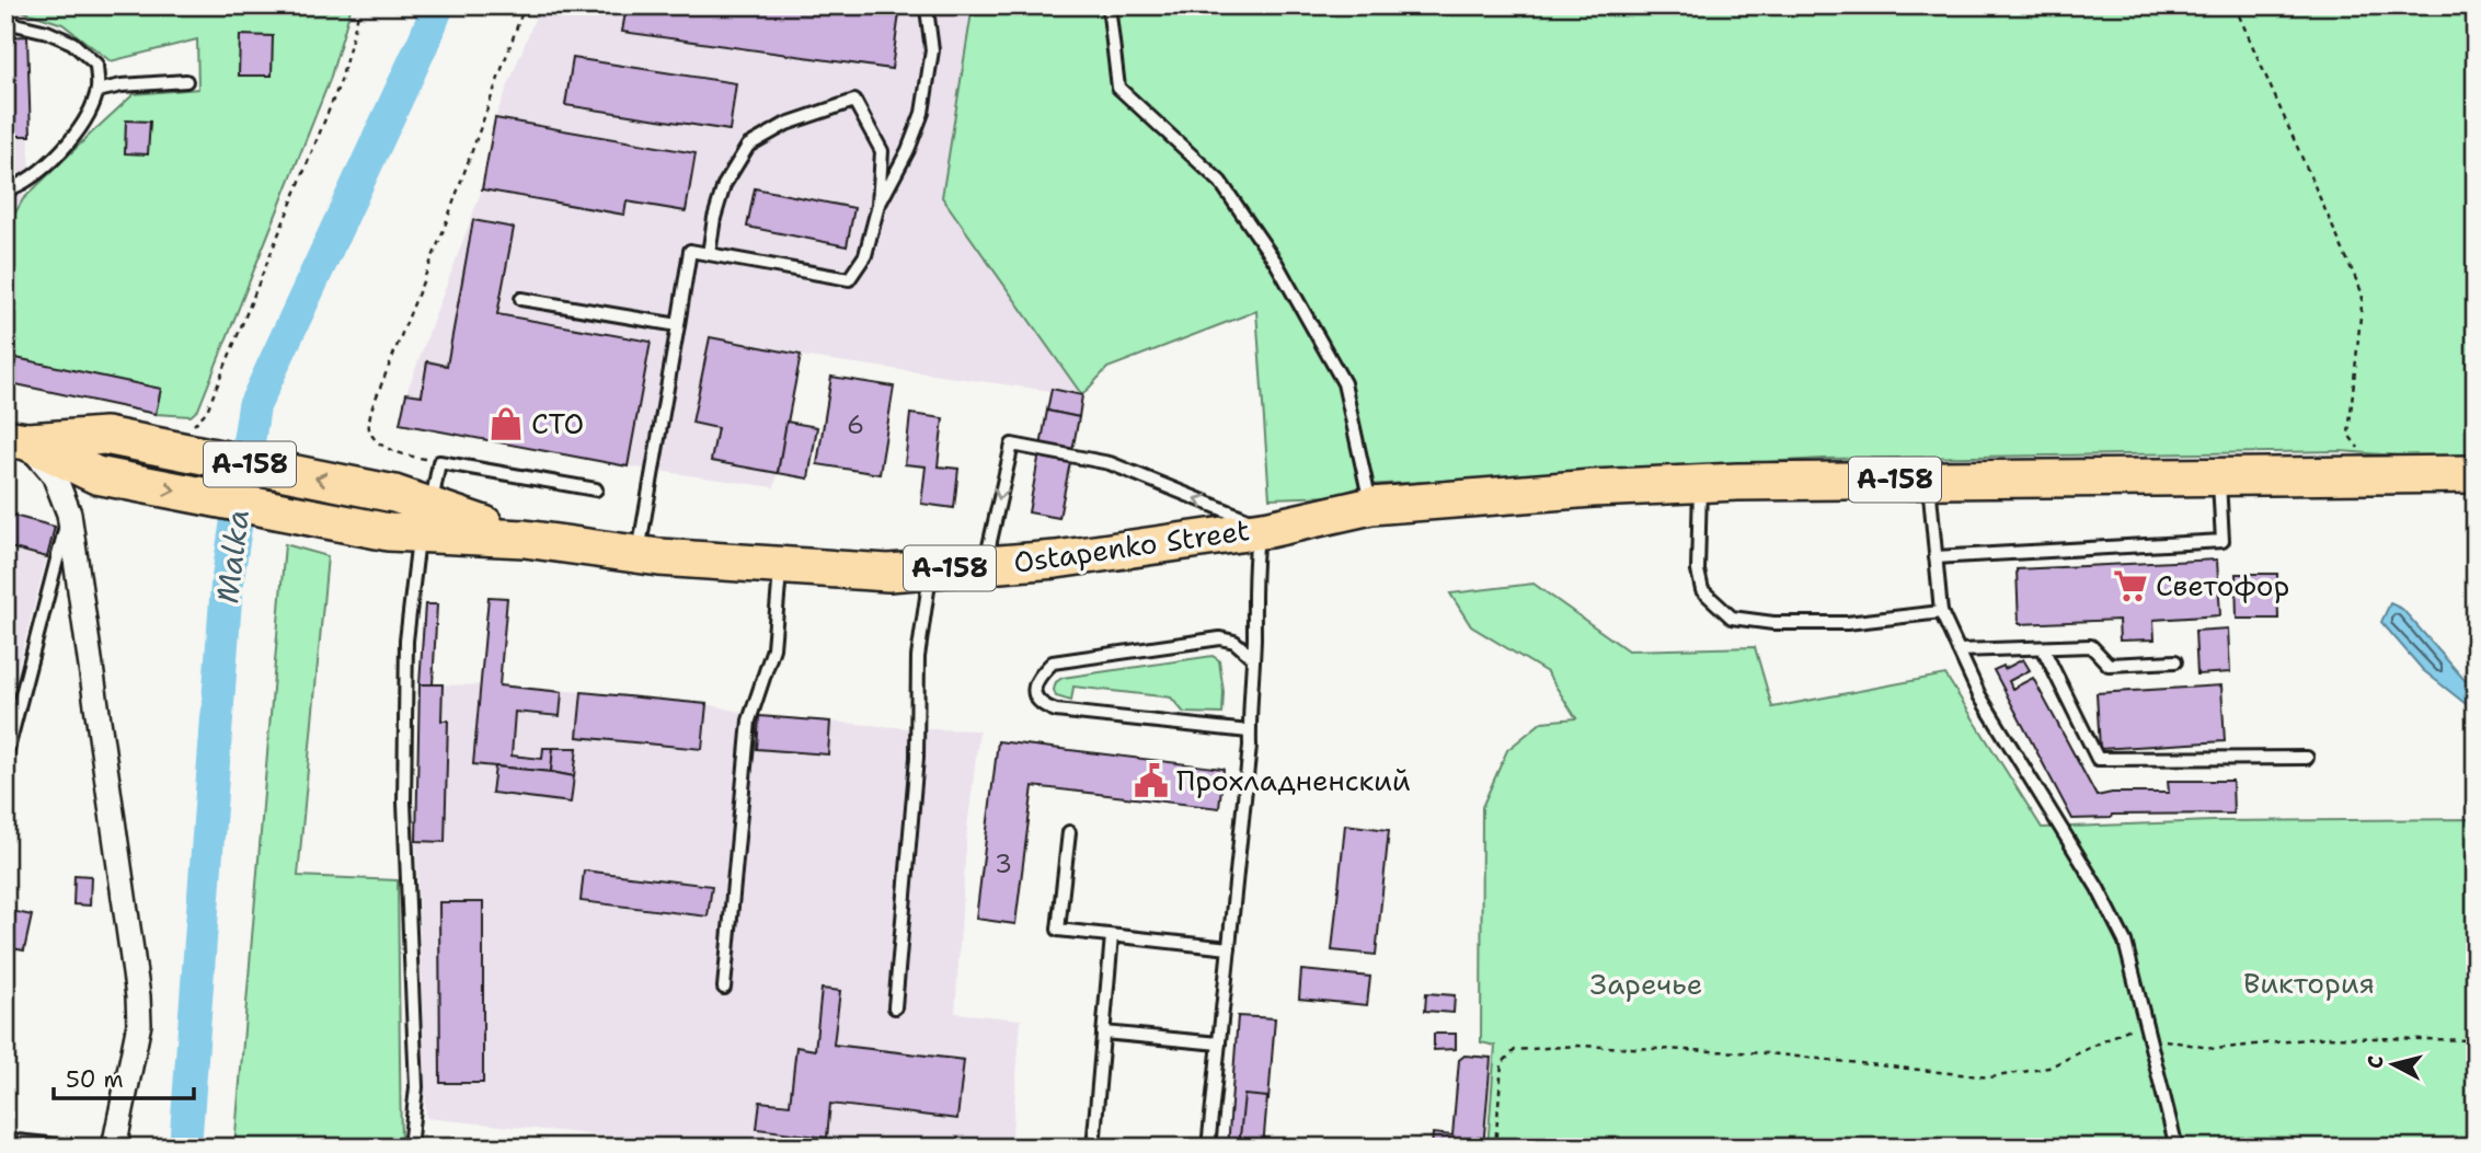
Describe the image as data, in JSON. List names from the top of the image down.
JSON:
{
  "streets": {
    "main road": ["А-158", "Ostapenko Street"]
  },
  "crossings": [
    ["А-158", "Ostapenko Street"]
  ],
  "water": ["Malka"],
  "parks": ["Виктория", "Заречье"],
  "places": {
    "shop": ["СТО"],
    "supermarket": ["Светофор"],
    "public building": ["Прохладненский"]
  },
  "house_numbers": ["6", "3"],
  "scale_bar": "50 m",
  "north": "left"
}
